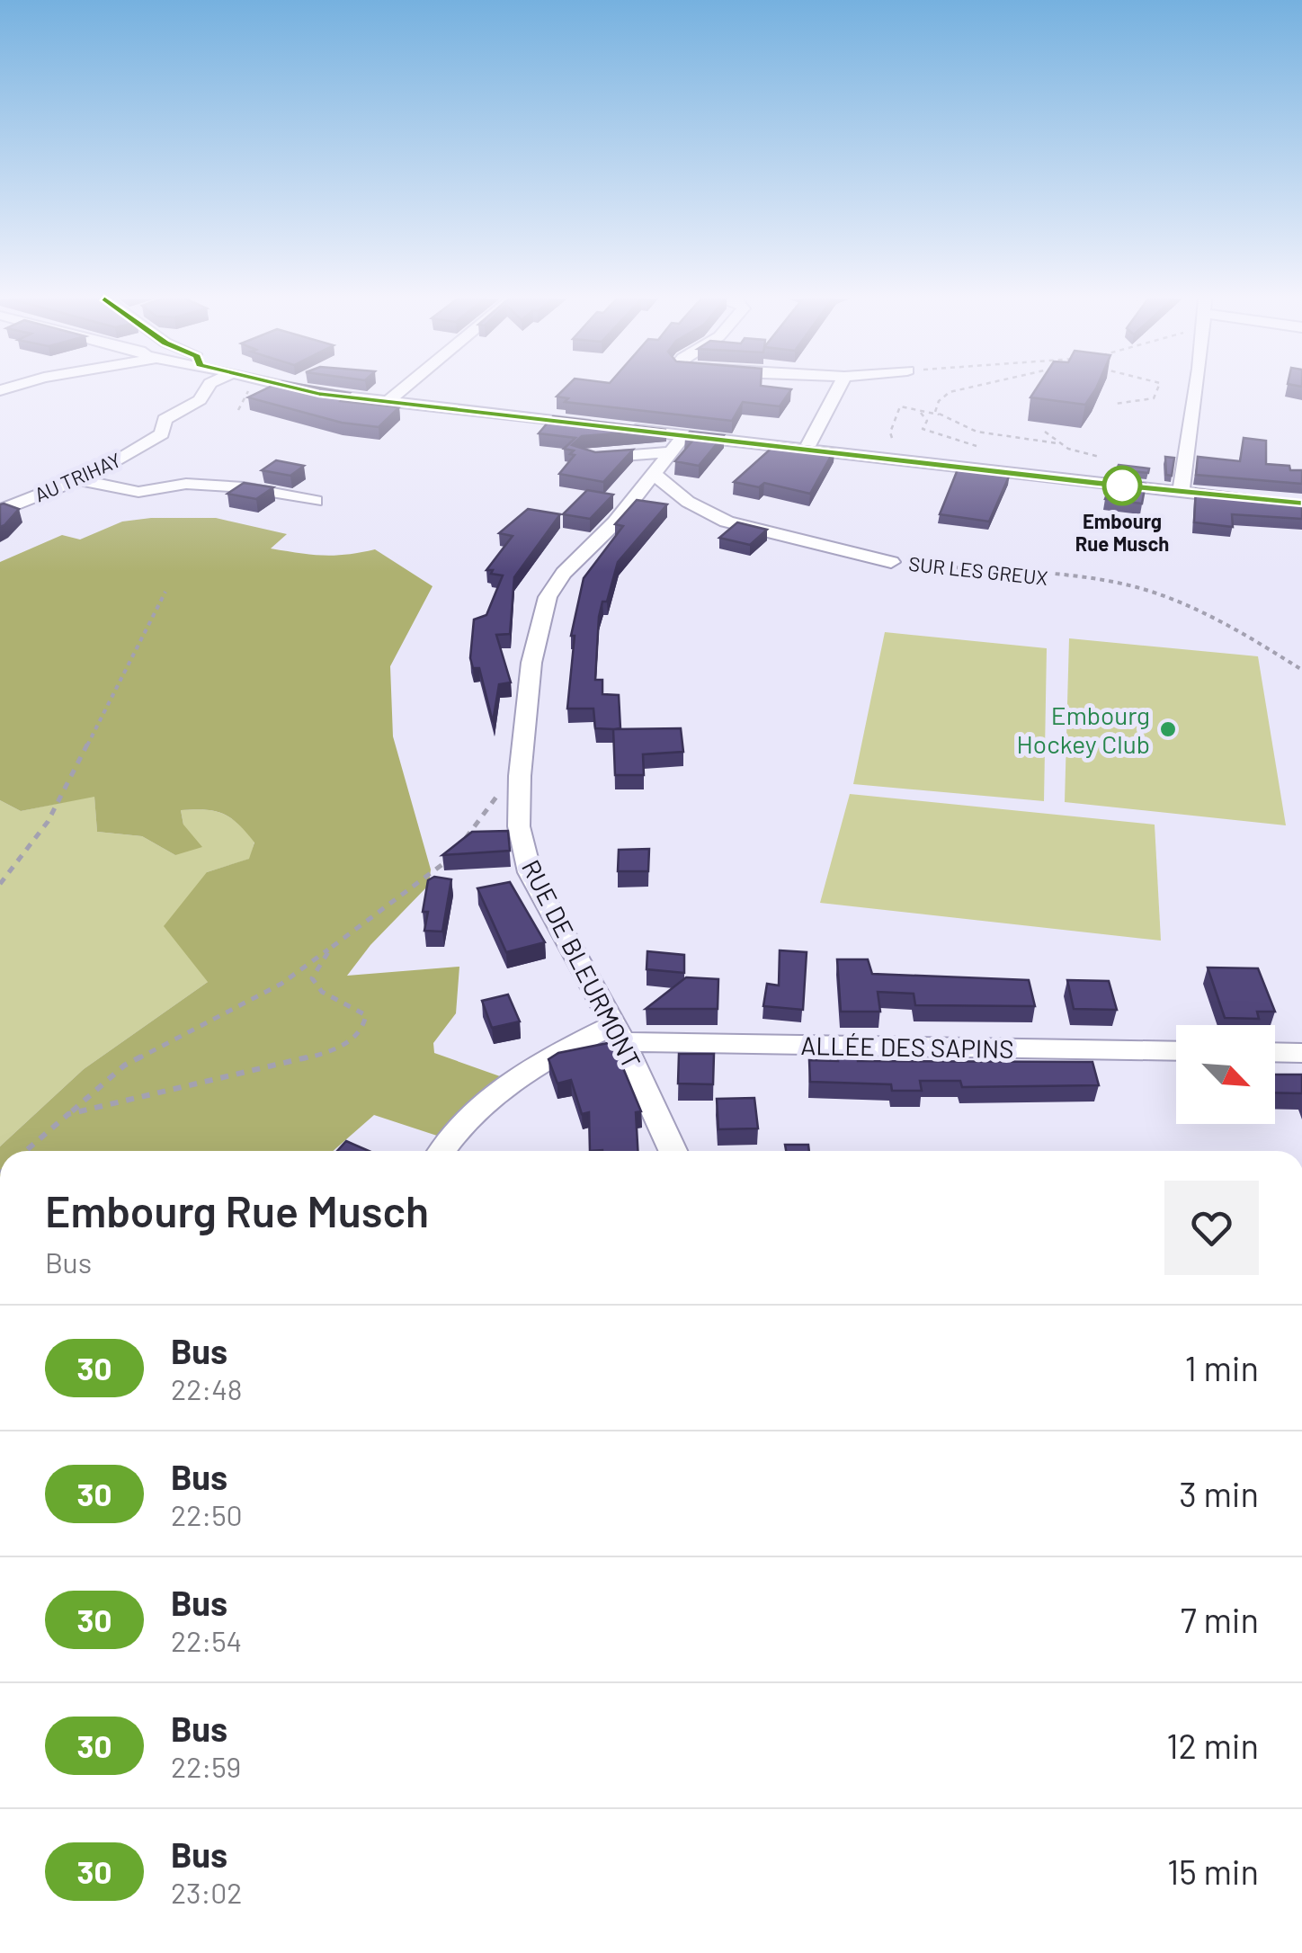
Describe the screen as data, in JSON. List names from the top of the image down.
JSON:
{
  "streets": {
    "street": [
      "AU TRIHAY",
      "SUR LES GREUX",
      "RUE DE BLEURMONT",
      "ALLÉE DES SAPINS"
    ]
  },
  "crossings": [
    ["SUR LES GREUX", "RUE DE BLEURMONT"],
    ["RUE DE BLEURMONT", "ALLÉE DES SAPINS"]
  ],
  "places": ["Embourg Rue Musch", "Embourg Hockey Club"],
  "lines": ["bus line 30"],
  "north": "bottom right",
  "page": {
    "heading": ["Embourg Rue Musch", "Bus"],
    "list": [
      {
        "mark": "30",
        "name": "Bus",
        "note": "22:48",
        "value": "1 min"
      },
      {
        "mark": "30",
        "name": "Bus",
        "note": "22:50",
        "value": "3 min"
      },
      {
        "mark": "30",
        "name": "Bus",
        "note": "22:54",
        "value": "7 min"
      },
      {
        "mark": "30",
        "name": "Bus",
        "note": "22:59",
        "value": "12 min"
      },
      {
        "mark": "30",
        "name": "Bus",
        "note": "23:02",
        "value": "15 min"
      }
    ]
  }
}
